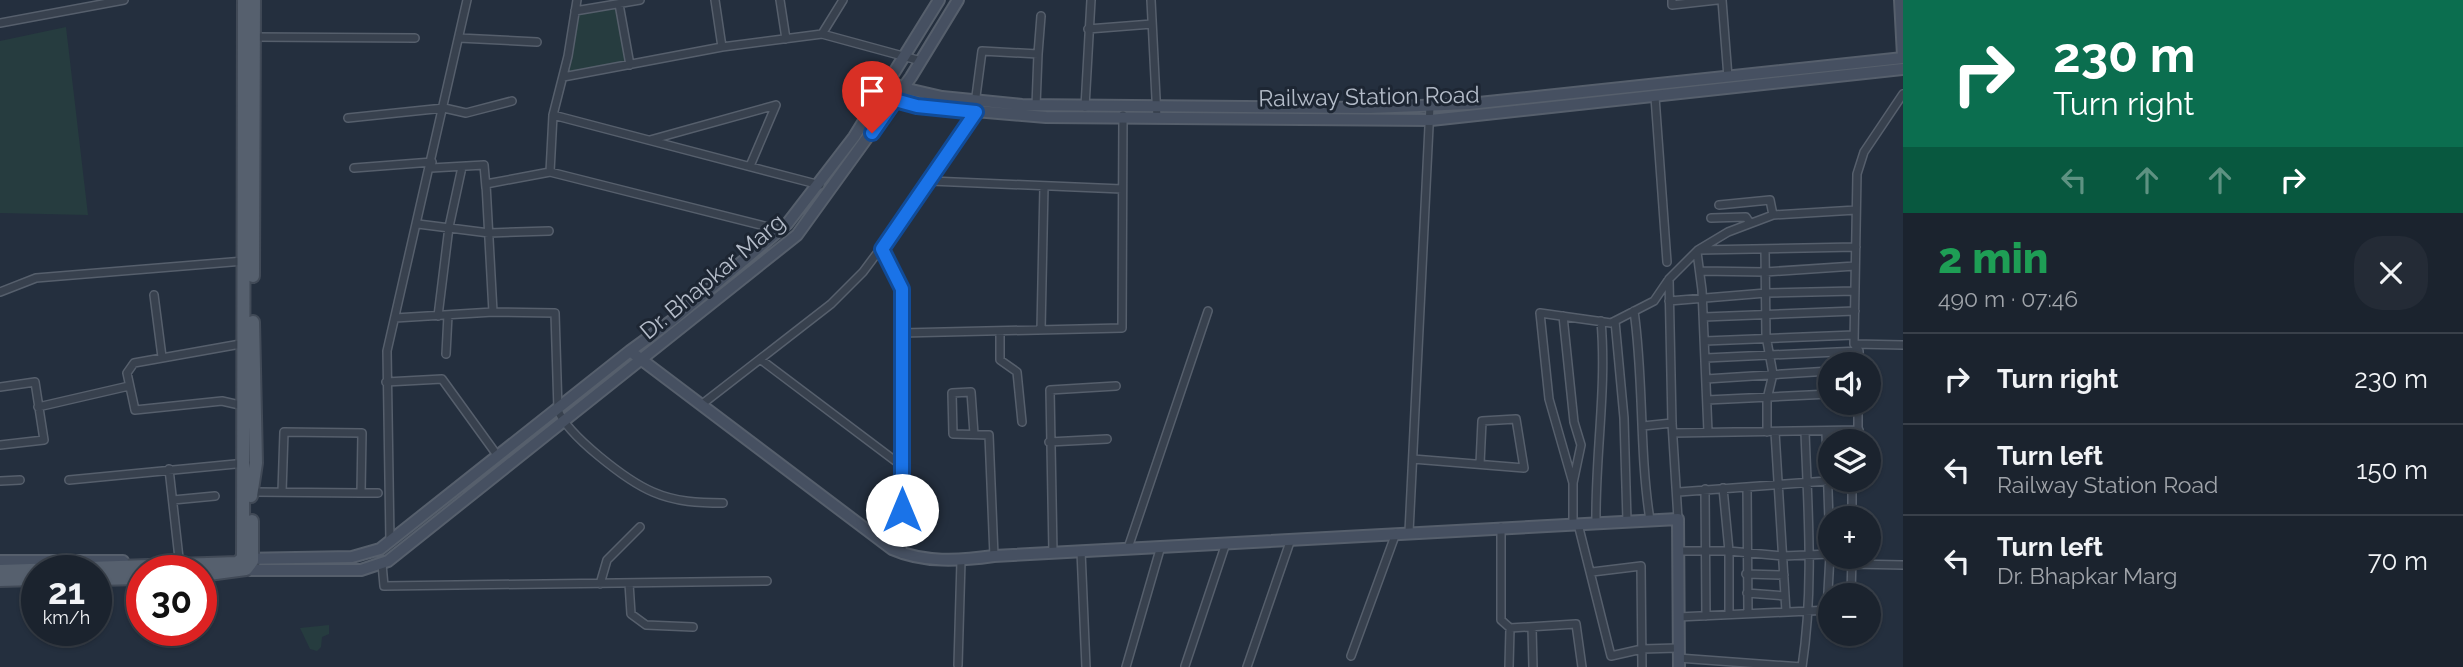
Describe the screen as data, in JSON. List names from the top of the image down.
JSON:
{
  "streets": {
    "street": ["Railway Station Road", "Dr. Bhapkar Marg"]
  },
  "crossings": [
    ["Railway Station Road", "Dr. Bhapkar Marg"]
  ],
  "page": {
    "turn": ["230 m", "Turn right"],
    "heading": ["2 min", "490 m · 07:46"],
    "list": [
      {
        "name": "Turn right",
        "value": "230 m"
      },
      {
        "name": "Turn left",
        "note": "Railway Station Road",
        "value": "150 m"
      },
      {
        "name": "Turn left",
        "note": "Dr. Bhapkar Marg",
        "value": "70 m"
      }
    ],
    "map_buttons": ["+", "−"],
    "speed": "21 km/h",
    "limit": "30"
  }
}
